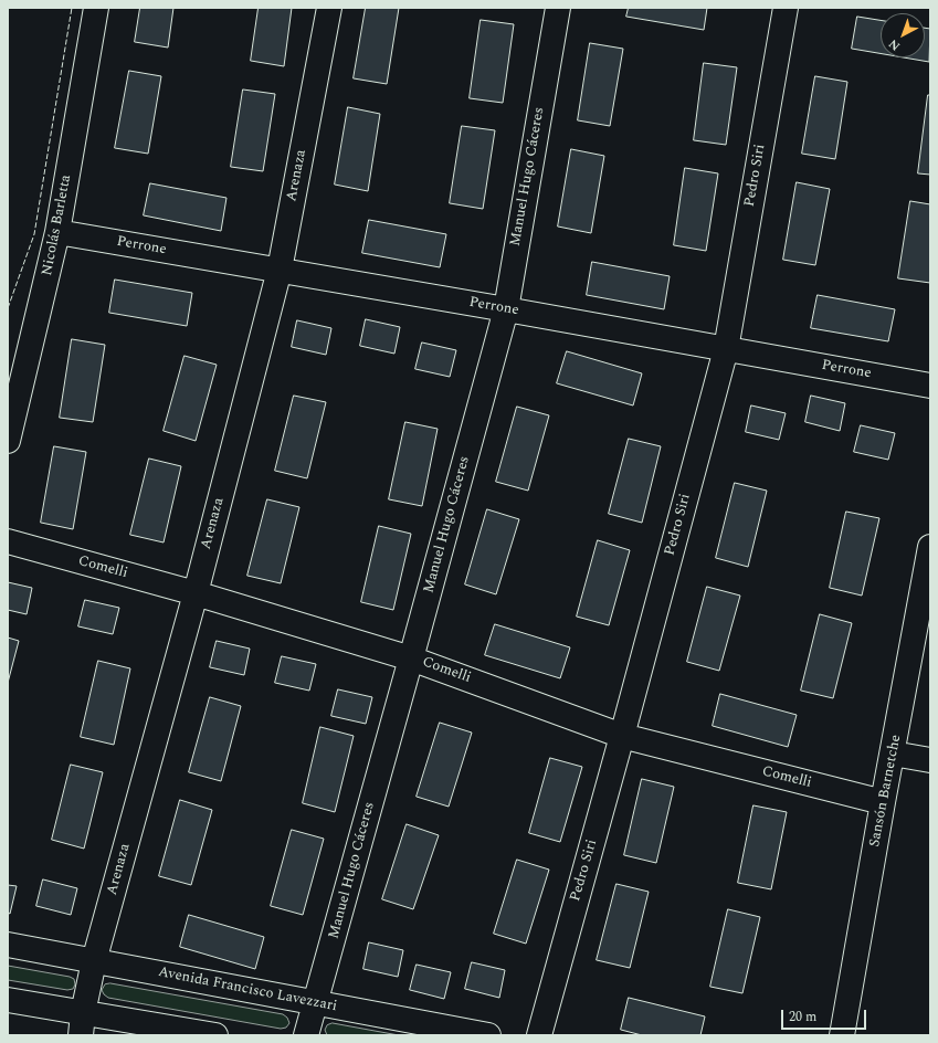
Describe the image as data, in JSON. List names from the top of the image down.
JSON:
{
  "streets": {
    "street": [
      "Arenaza",
      "Pedro Siri",
      "Manuel Hugo Cáceres",
      "Nicolás Barletta",
      "Perrone",
      "Comelli",
      "Sansón Barnetche",
      "Avenida Francisco Lavezzari"
    ]
  },
  "crossings": [
    ["Arenaza", "Perrone"],
    ["Arenaza", "Comelli"],
    ["Arenaza", "Avenida Francisco Lavezzari"],
    ["Pedro Siri", "Perrone"],
    ["Pedro Siri", "Comelli"],
    ["Manuel Hugo Cáceres", "Perrone"],
    ["Manuel Hugo Cáceres", "Comelli"],
    ["Manuel Hugo Cáceres", "Avenida Francisco Lavezzari"],
    ["Nicolás Barletta", "Perrone"],
    ["Comelli", "Sansón Barnetche"]
  ],
  "scale_bar": "20 m",
  "north": "bottom left"
}
